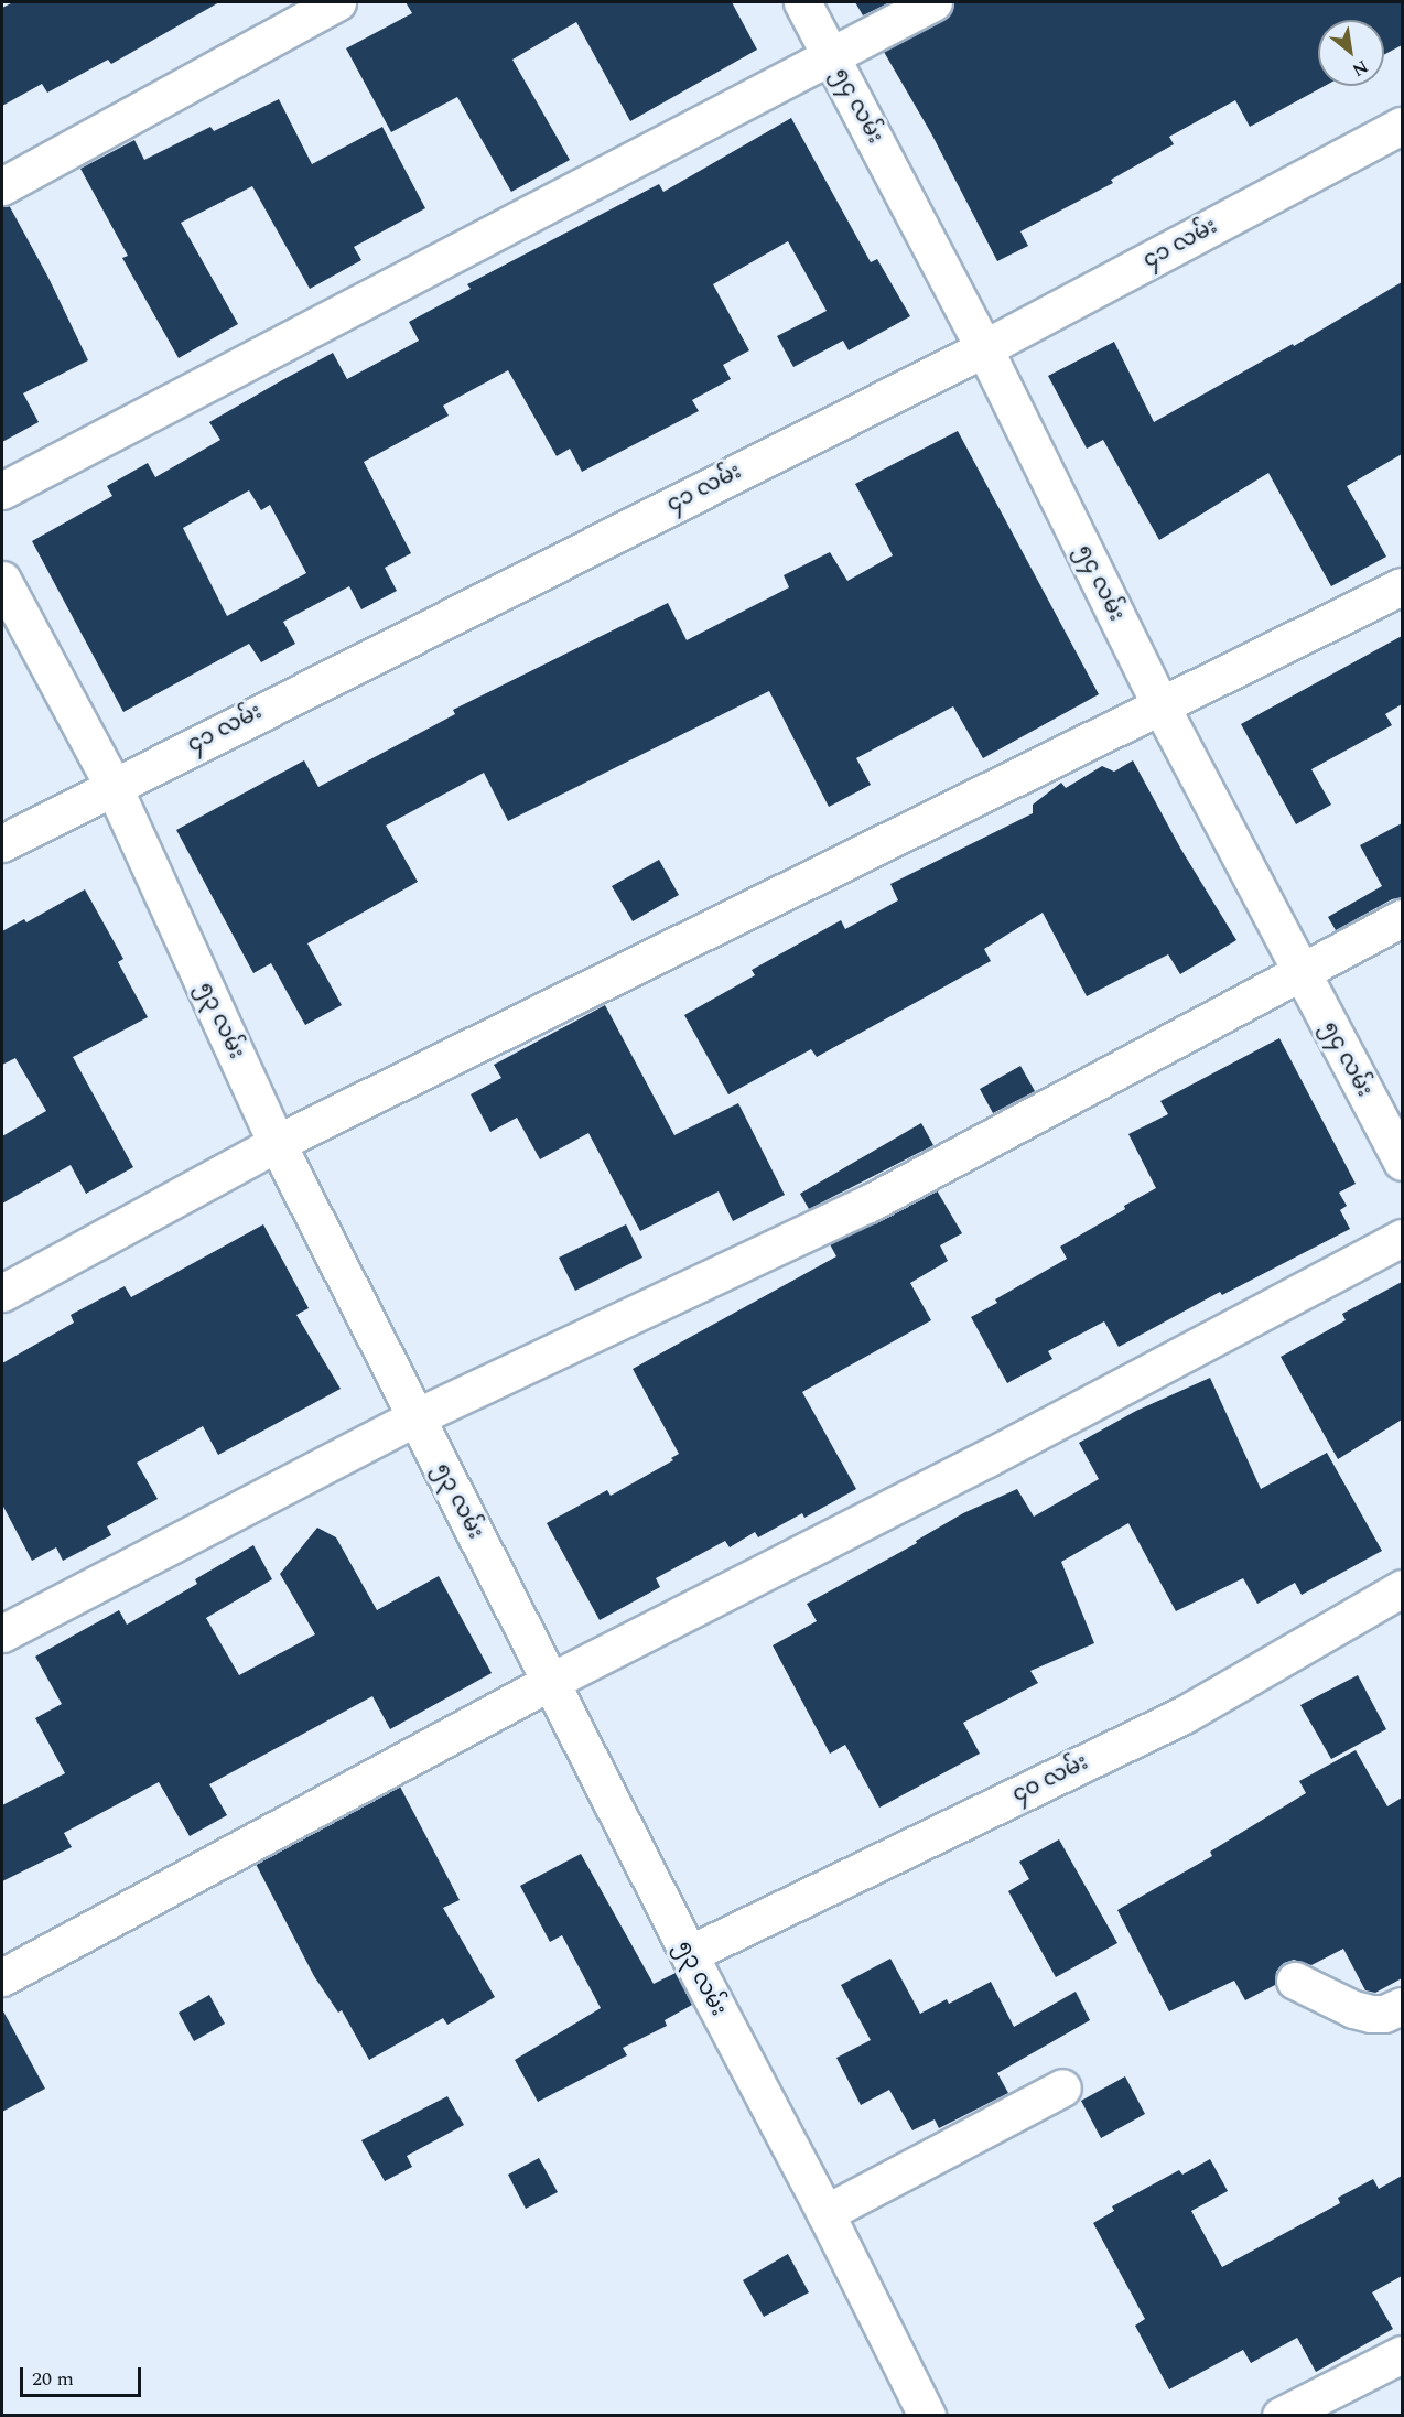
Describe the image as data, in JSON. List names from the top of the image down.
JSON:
{
  "streets": {
    "street": [
      "၅၄ လမ်း",
      "၄၁ လမ်း",
      "၅၃ လမ်း",
      "၄၀ လမ်း"
    ]
  },
  "crossings": [
    ["၅၄ လမ်း", "၄၁ လမ်း"],
    ["၄၁ လမ်း", "၅၃ လမ်း"],
    ["၅၃ လမ်း", "၄၀ လမ်း"]
  ],
  "scale_bar": "20 m",
  "north": "bottom right"
}
